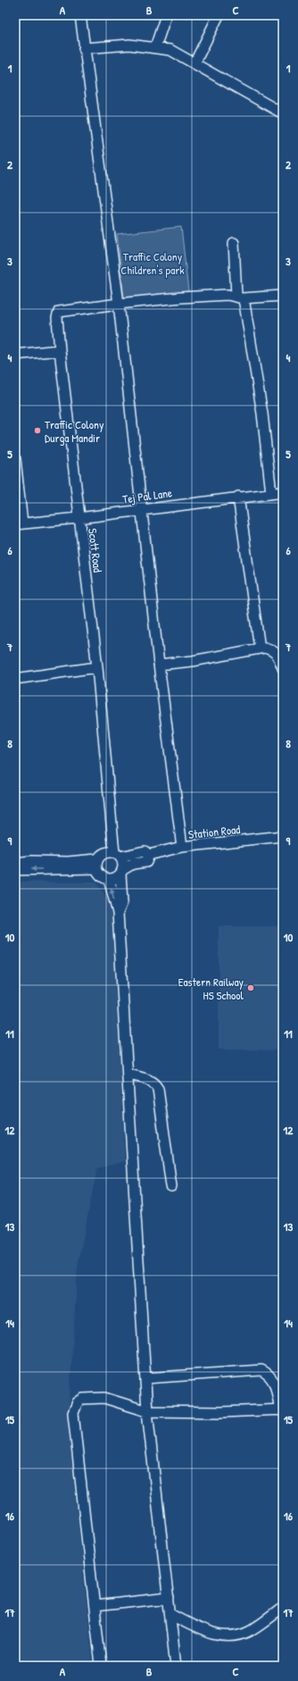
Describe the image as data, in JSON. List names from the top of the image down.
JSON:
{
  "streets": {
    "street": ["Tej Pal Lane", "Scott Road", "Station Road"]
  },
  "crossings": [
    ["Tej Pal Lane", "Scott Road"],
    ["Scott Road", "Station Road"]
  ],
  "parks": ["Traffic Colony Children's park"],
  "places": ["Traffic Colony Durga Mandir", "Eastern Railway HS School"],
  "grid": {
    "columns": ["A", "B", "C"],
    "rows": [
      "1",
      "2",
      "3",
      "4",
      "5",
      "6",
      "7",
      "8",
      "9",
      "10",
      "11",
      "12",
      "13",
      "14",
      "15",
      "16",
      "17"
    ]
  }
}
